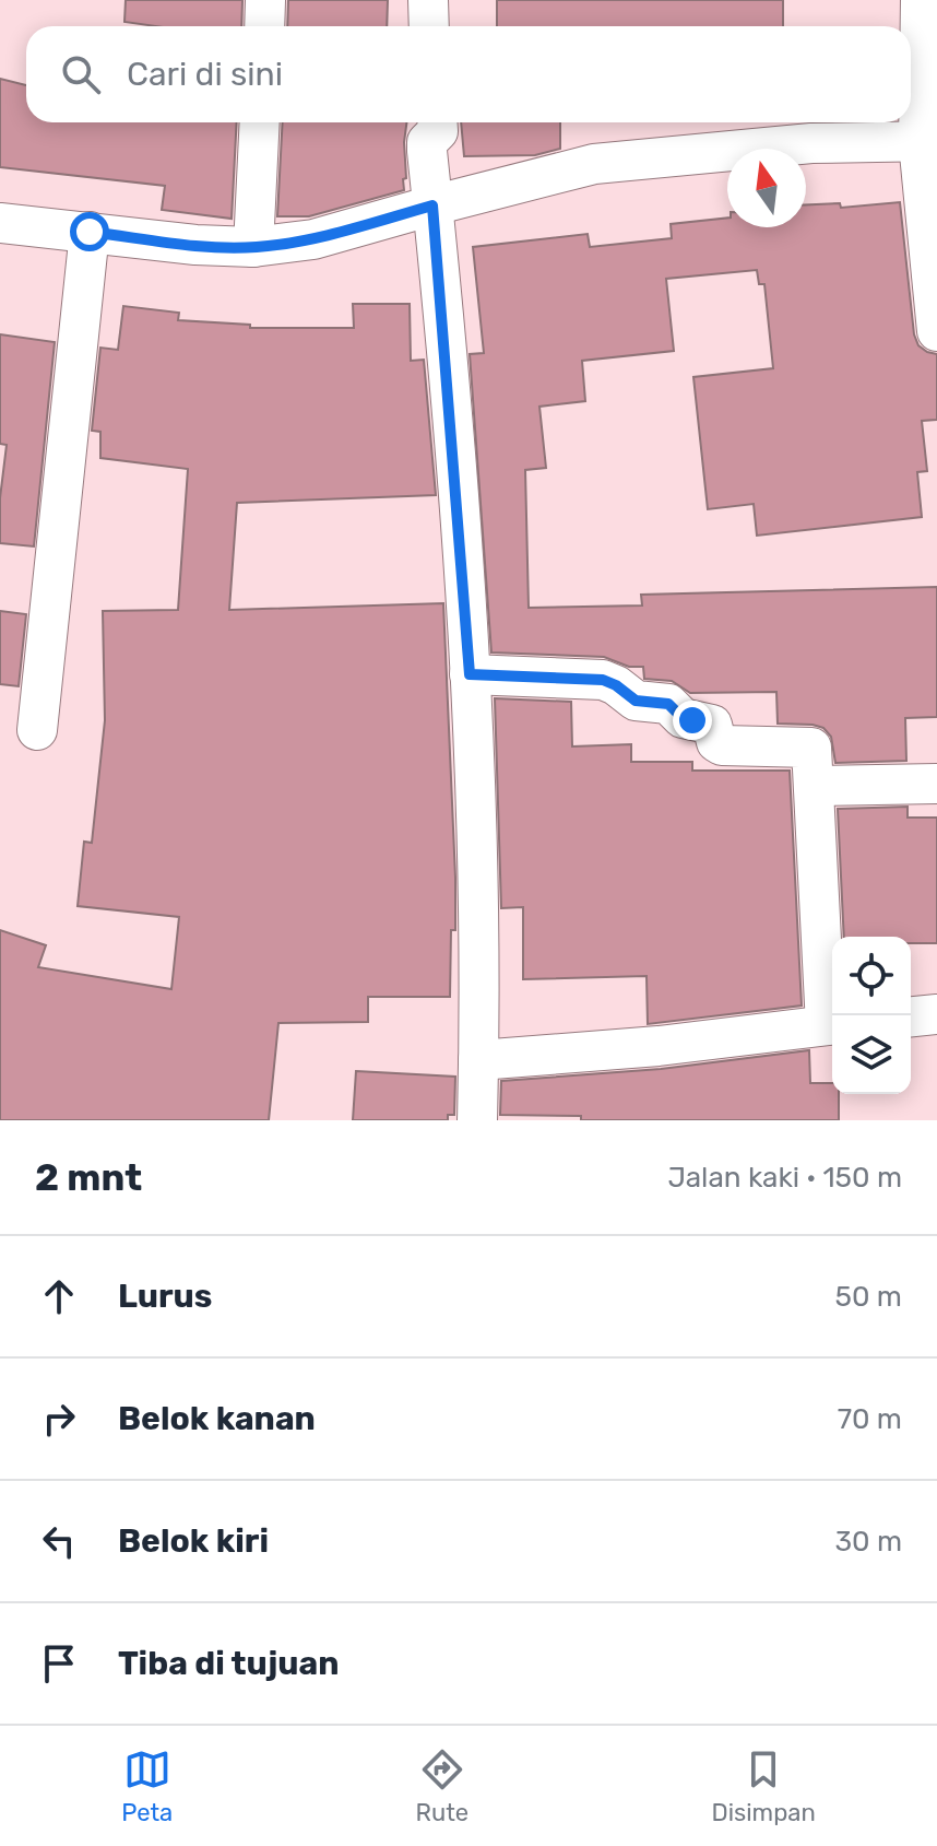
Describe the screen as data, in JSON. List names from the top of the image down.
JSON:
{
  "north": "top",
  "page": {
    "search": "Cari di sini",
    "heading": ["2 mnt", "Jalan kaki · 150 m"],
    "list": [
      ["Lurus", "50 m"],
      ["Belok kanan", "70 m"],
      ["Belok kiri", "30 m"],
      "Tiba di tujuan"
    ],
    "nav": ["Peta", "Rute", "Disimpan"]
  }
}
